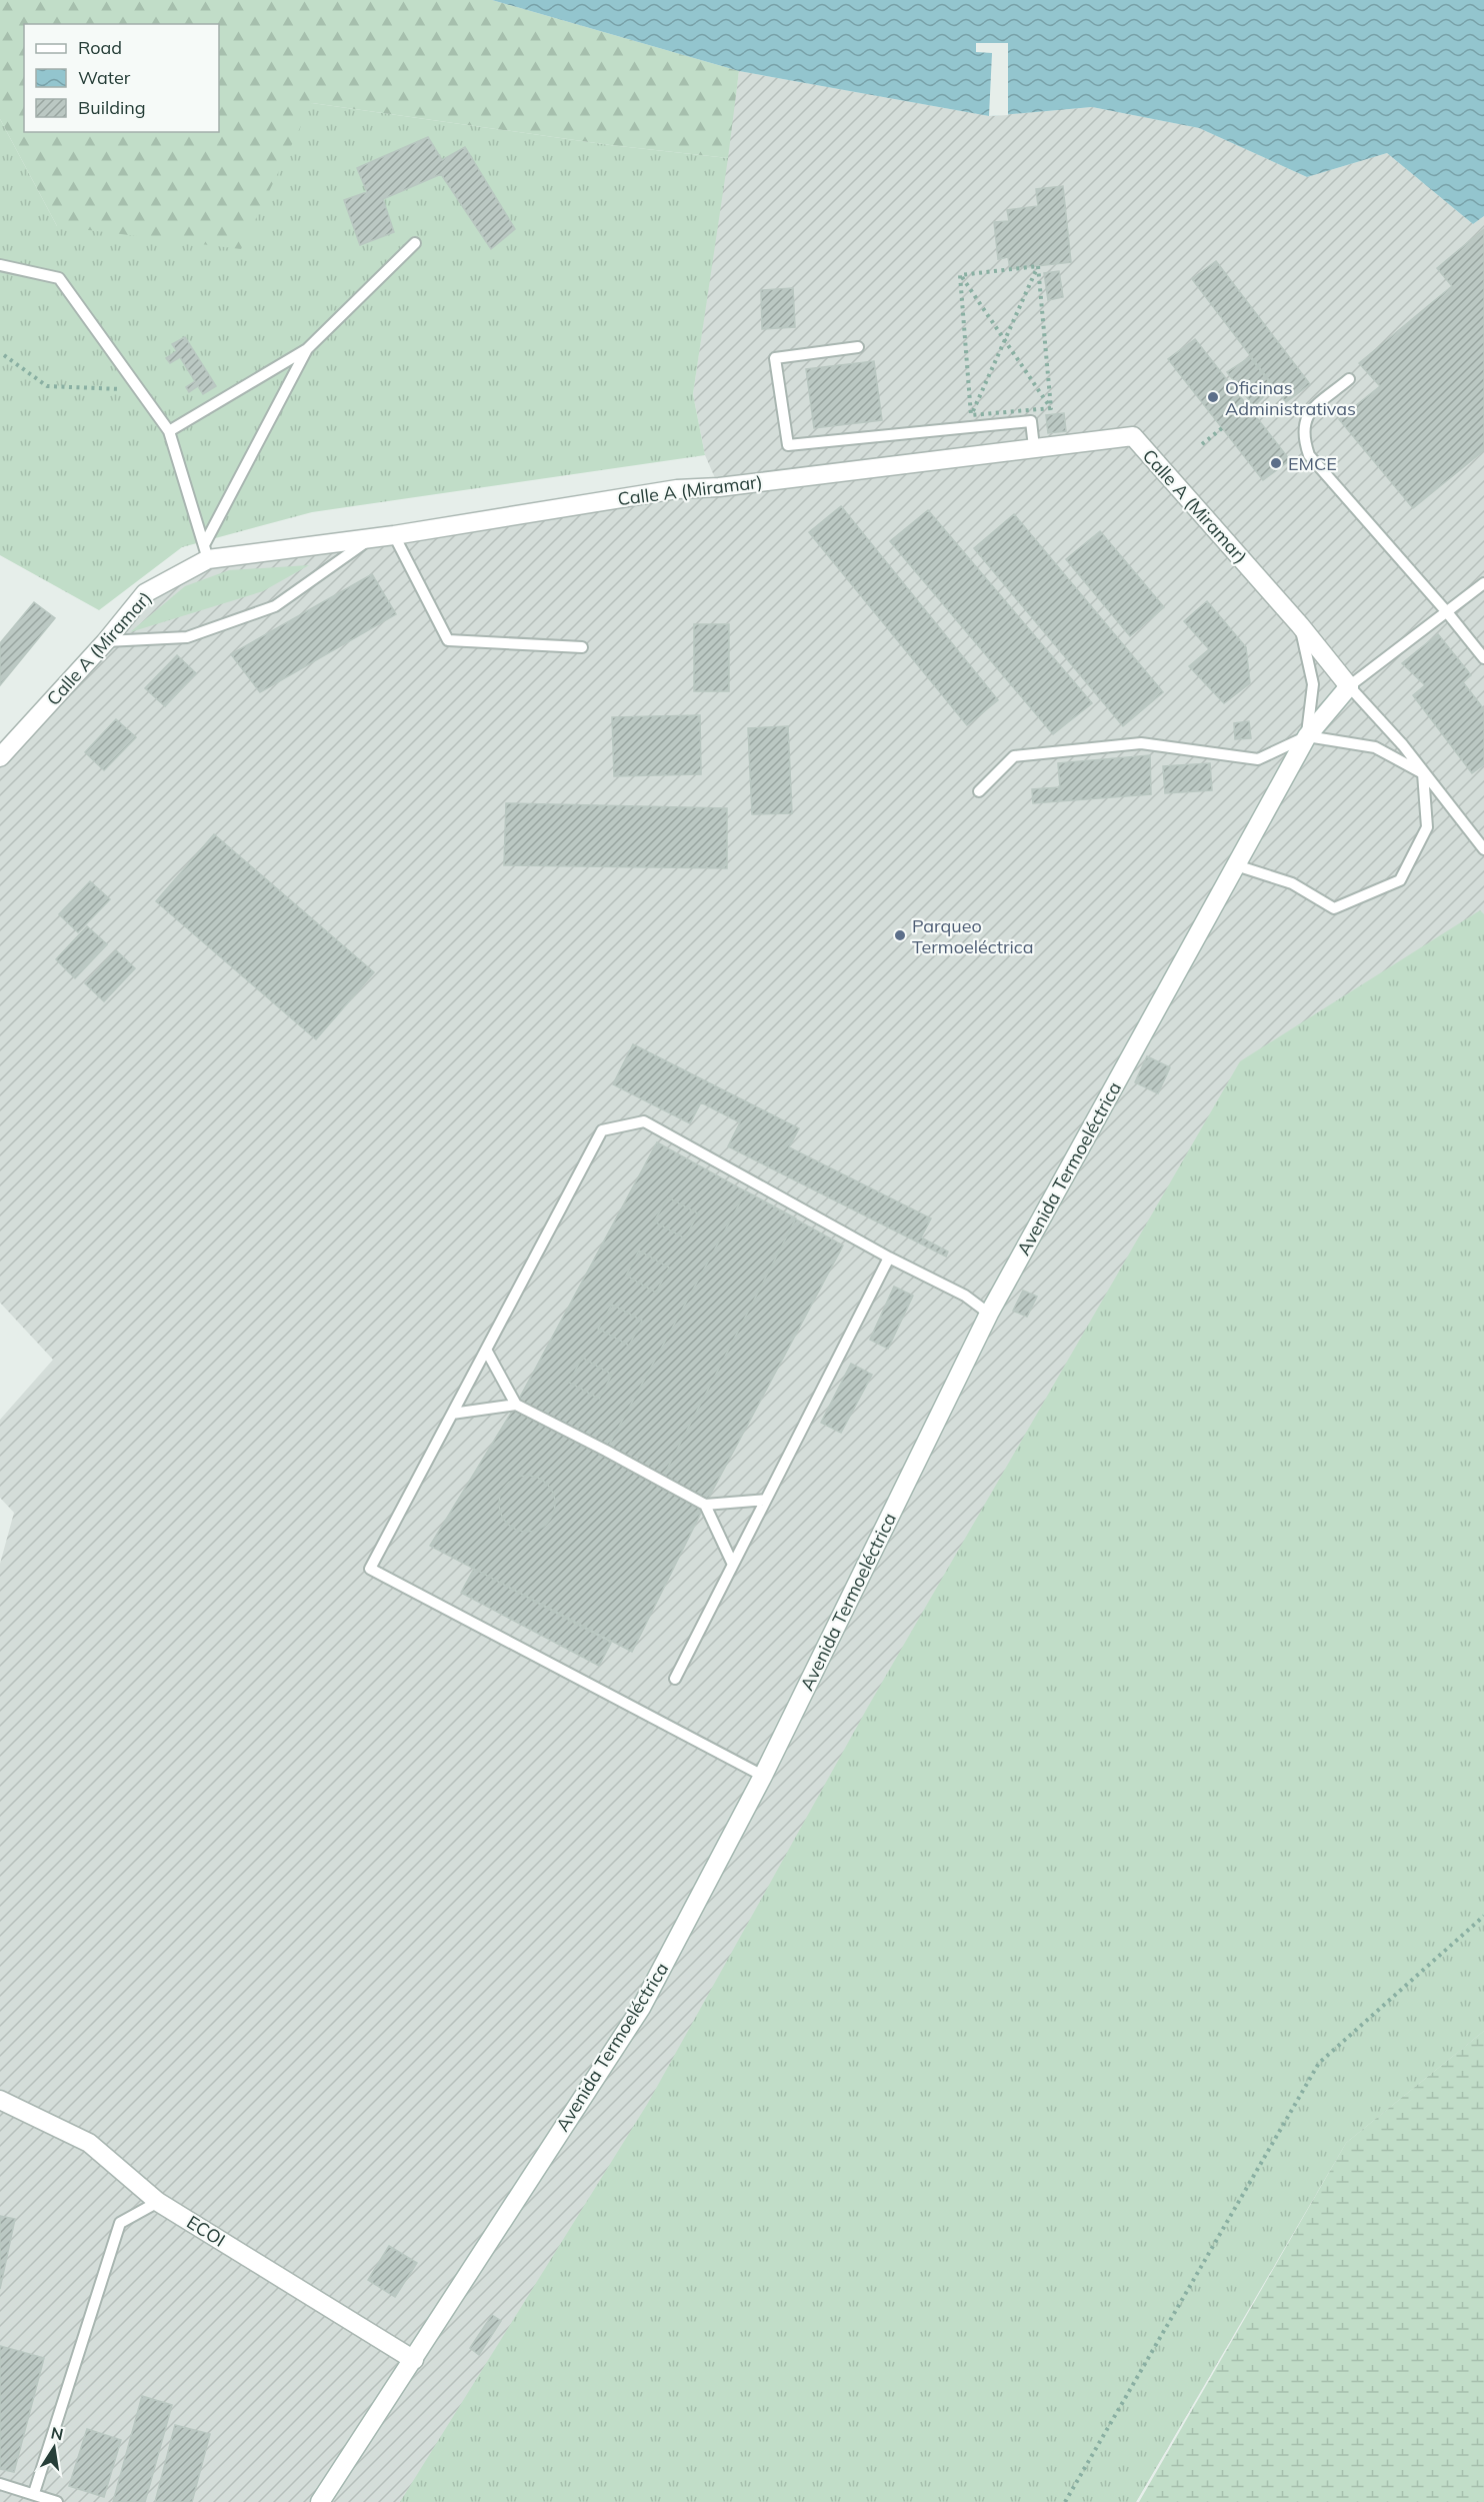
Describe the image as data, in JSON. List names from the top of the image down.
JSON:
{
  "streets": {
    "main road": ["Calle A (Miramar)", "Avenida Termoeléctrica", "ECOI"]
  },
  "crossings": [
    ["Calle A (Miramar)", "Avenida Termoeléctrica"],
    ["Avenida Termoeléctrica", "ECOI"]
  ],
  "places": ["Oficinas Administrativas", "EMCE", "Parqueo Termoeléctrica"],
  "legend": ["Road", "Water", "Building"],
  "north": "top"
}
